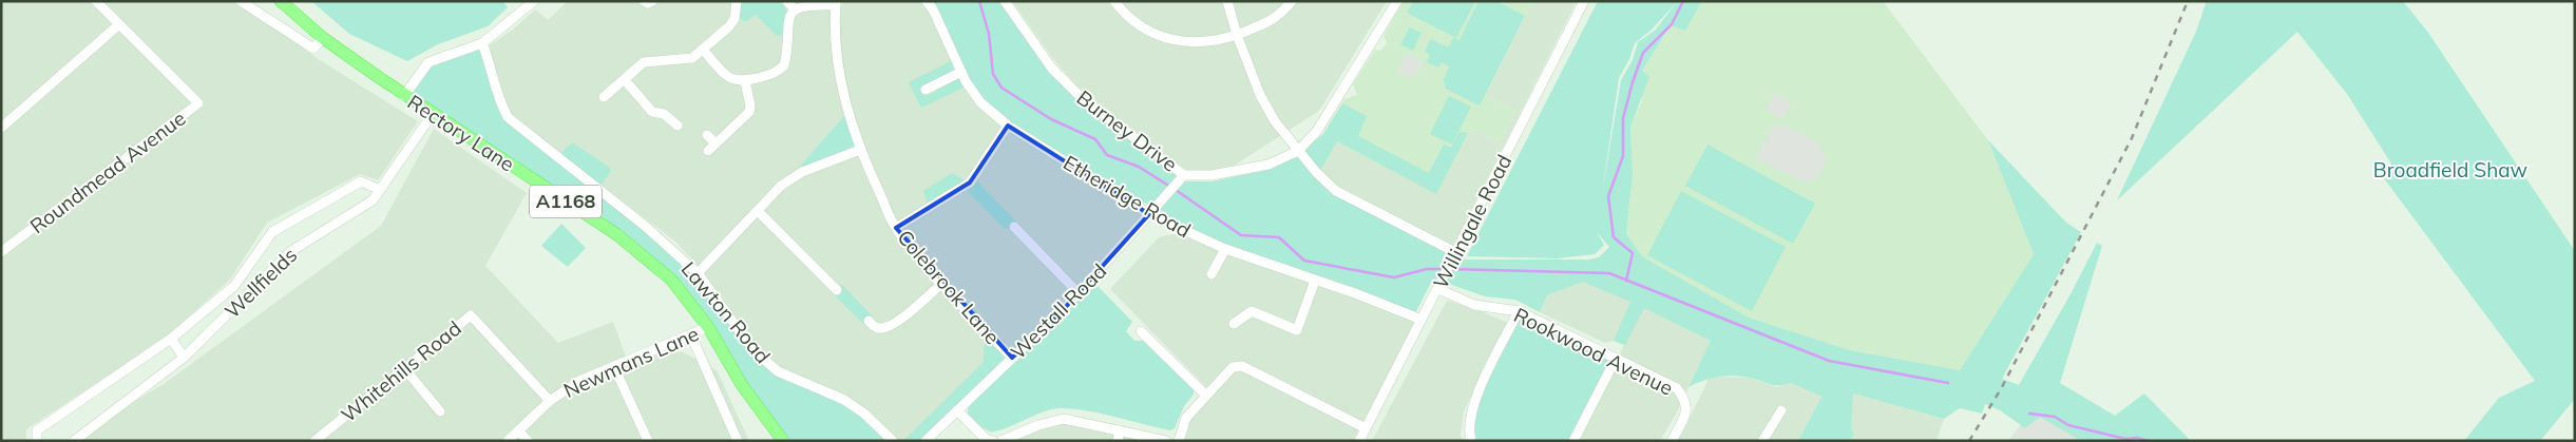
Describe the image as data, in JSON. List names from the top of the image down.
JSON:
{
  "streets": {
    "main road": ["Rectory Lane", "A1168"],
    "street": [
      "Burney Drive",
      "Roundmead Avenue",
      "Etheridge Road",
      "Willingale Road",
      "Wellfields",
      "Colebrook Lane",
      "Westall Road",
      "Lawton Road",
      "Rookwood Avenue",
      "Newmans Lane",
      "Whitehills Road"
    ]
  },
  "crossings": [
    ["Burney Drive", "Westall Road"],
    ["Rectory Lane", "Wellfields"],
    ["Rectory Lane", "Newmans Lane"],
    ["Etheridge Road", "Willingale Road"],
    ["Etheridge Road", "Westall Road"],
    ["Willingale Road", "Rookwood Avenue"],
    ["Colebrook Lane", "Westall Road"],
    ["Newmans Lane", "Whitehills Road"]
  ],
  "parks": ["Broadfield Shaw"]
}
